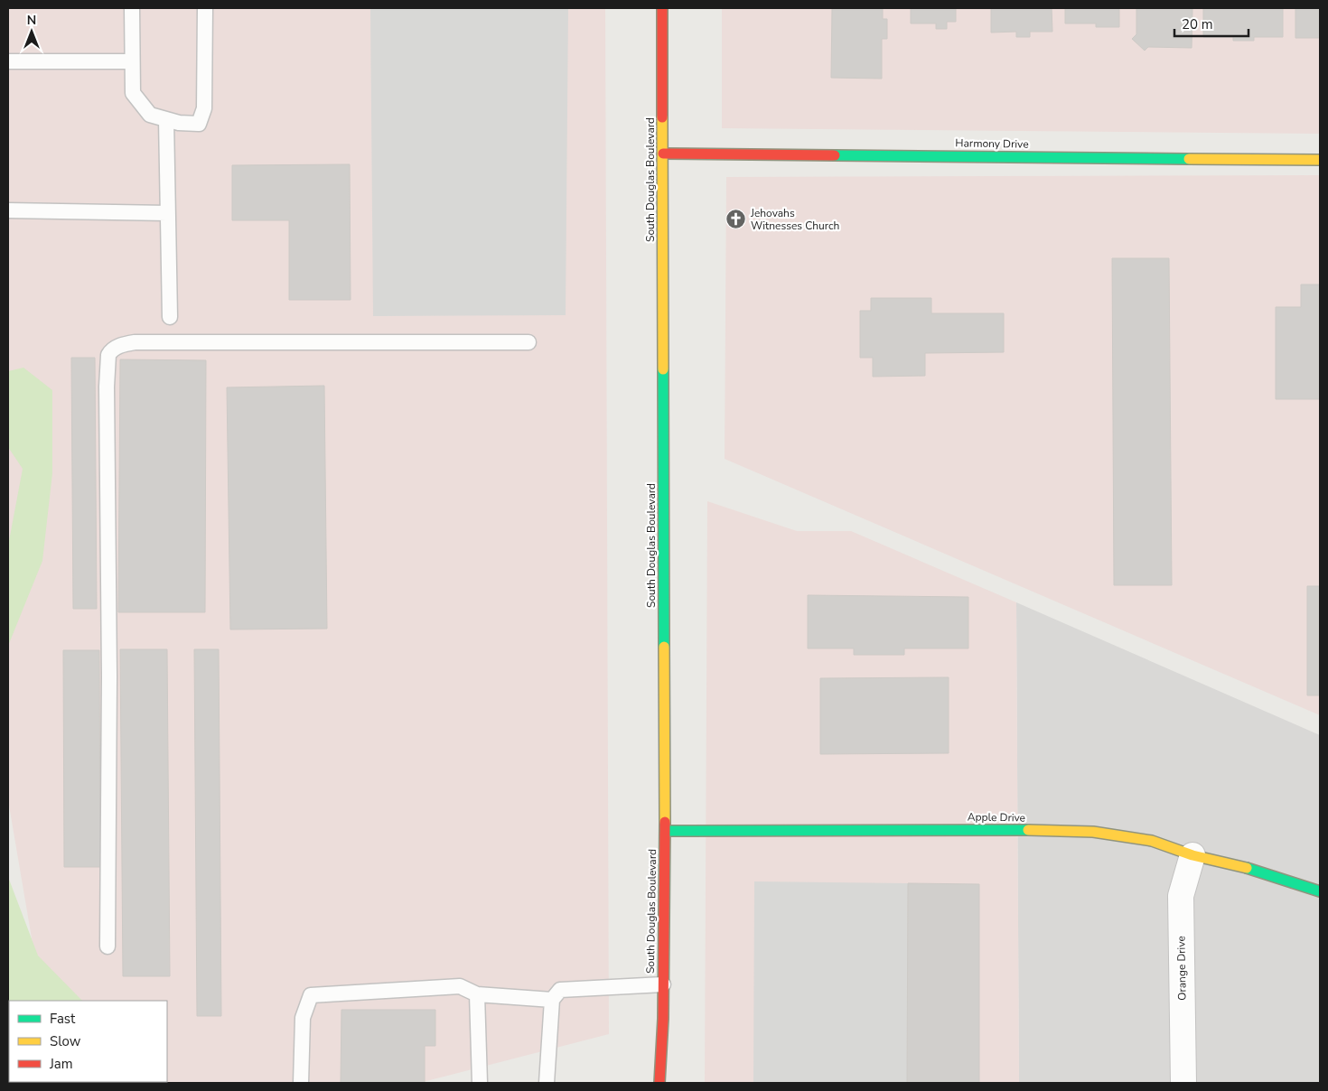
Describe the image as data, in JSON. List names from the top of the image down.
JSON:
{
  "streets": {
    "street": [
      "Harmony Drive",
      "South Douglas Boulevard",
      "Apple Drive",
      "Orange Drive"
    ]
  },
  "crossings": [
    ["Harmony Drive", "South Douglas Boulevard"],
    ["South Douglas Boulevard", "Apple Drive"],
    ["Apple Drive", "Orange Drive"]
  ],
  "places": {
    "church": ["Jehovahs Witnesses Church"]
  },
  "legend": ["Fast", "Slow", "Jam"],
  "scale_bar": "20 m",
  "north": "top"
}
